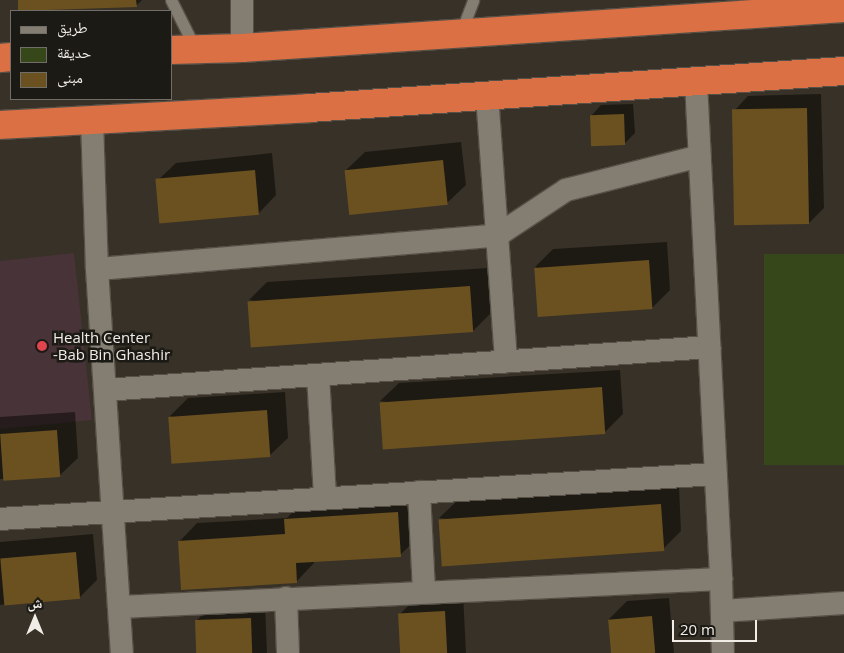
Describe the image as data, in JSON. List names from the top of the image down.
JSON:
{
  "places": ["Health Center -Bab Bin Ghashir"],
  "legend": ["طريق", "حديقة", "مبنى"],
  "scale_bar": "20 m",
  "north": "top"
}
